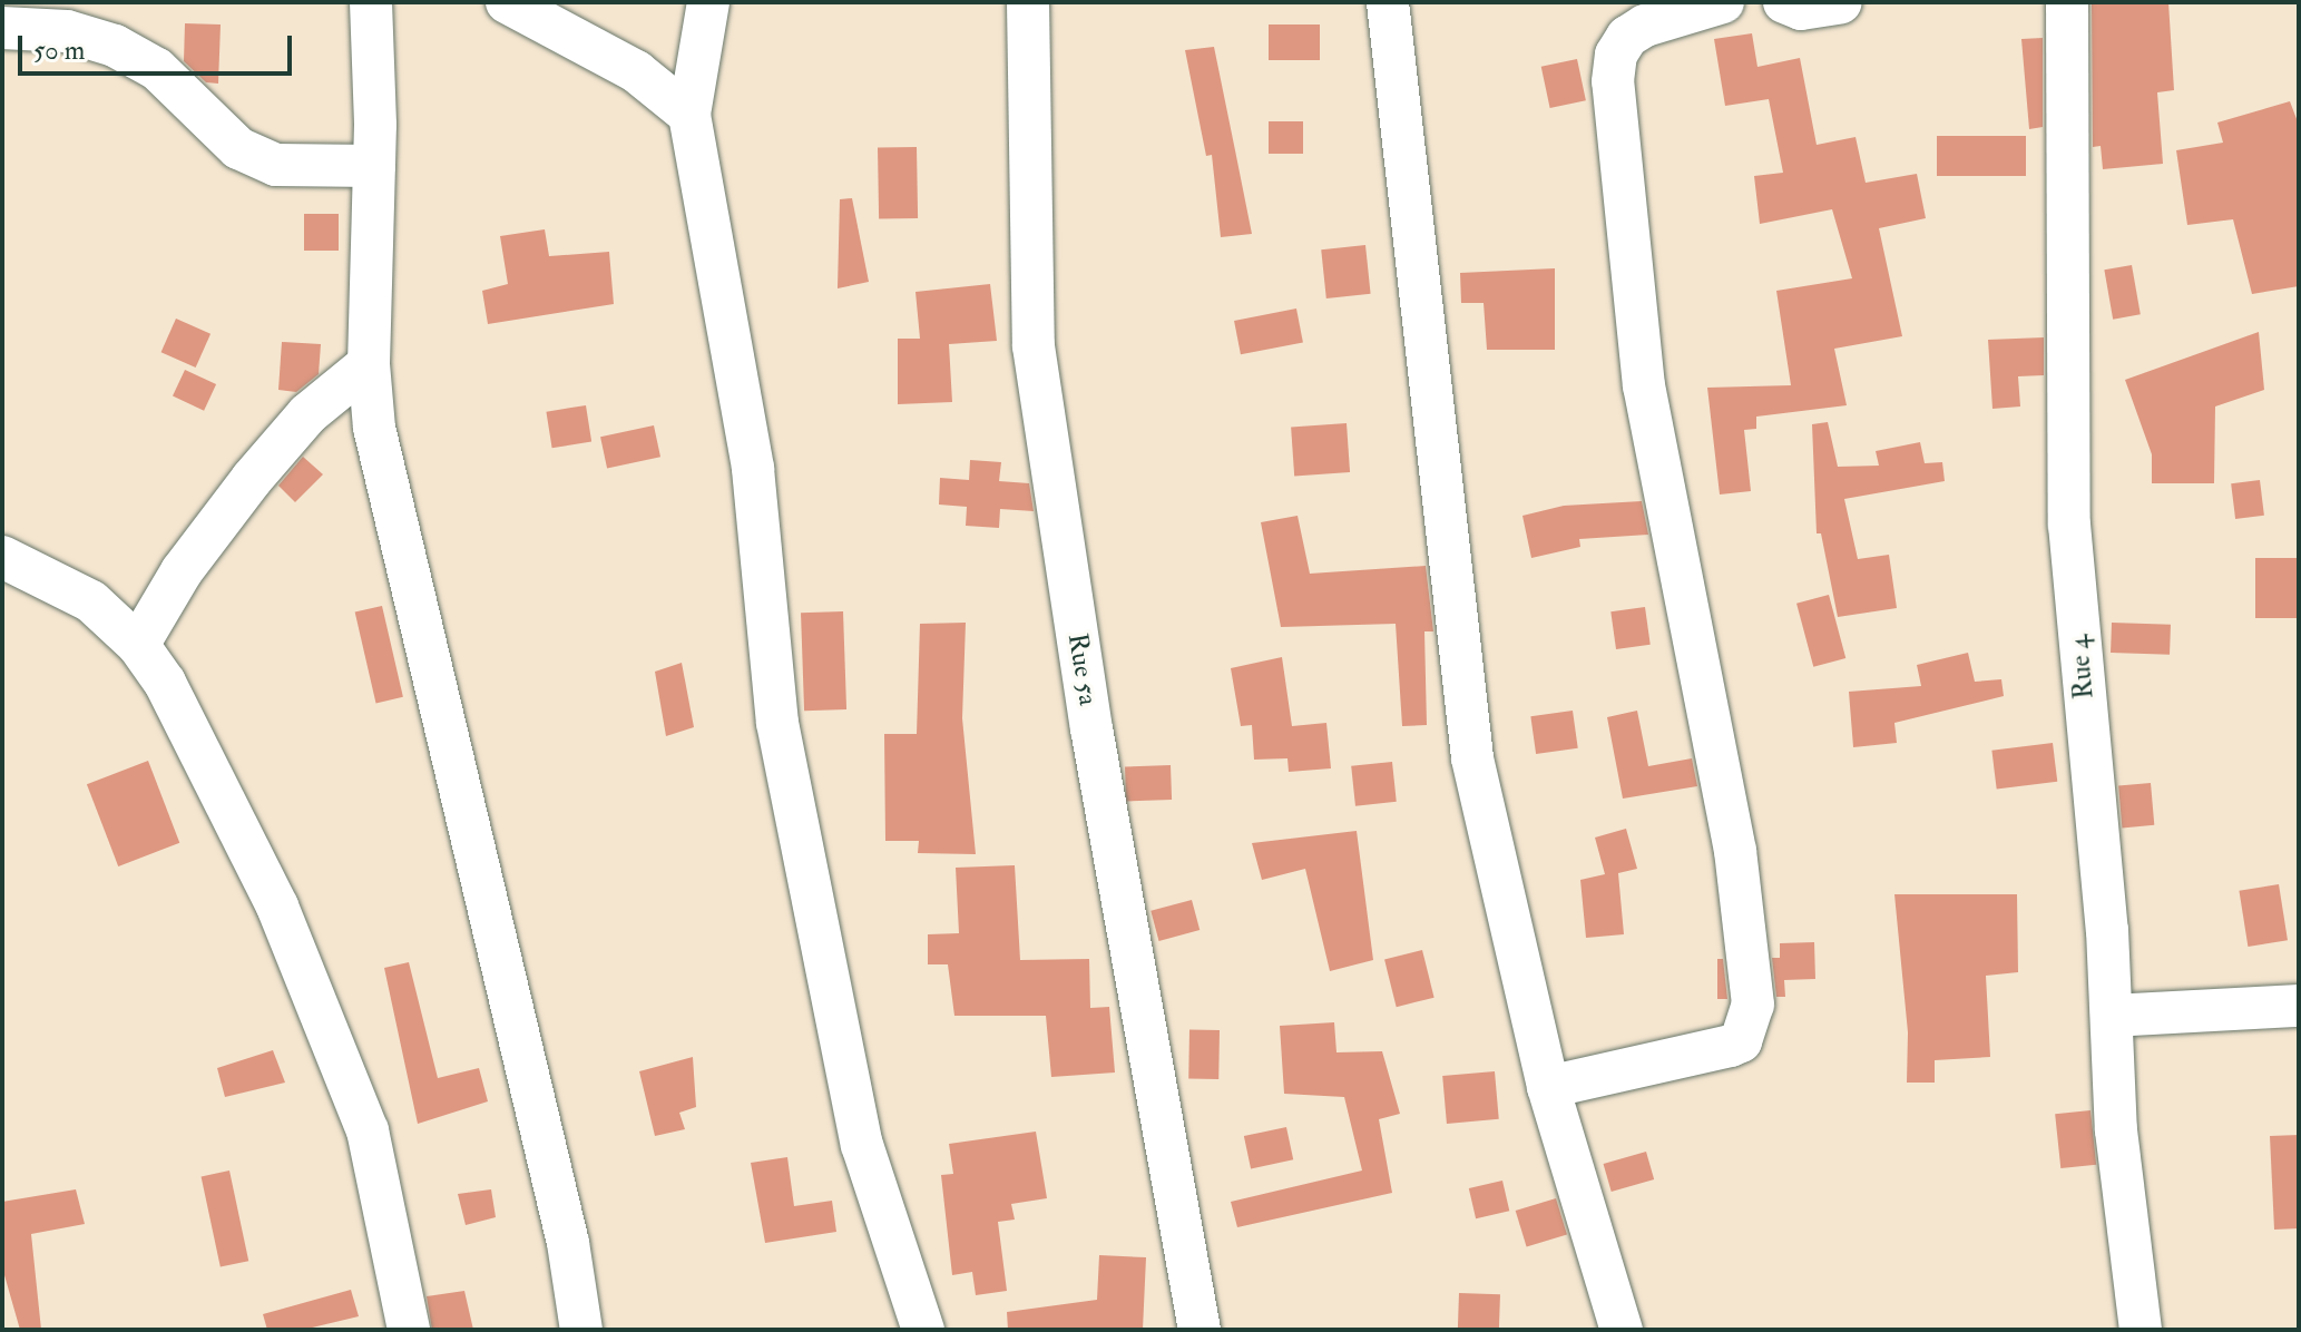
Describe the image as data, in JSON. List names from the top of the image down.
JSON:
{
  "streets": {
    "street": ["Rue 4", "Rue 5a"]
  },
  "scale_bar": "50 m"
}
